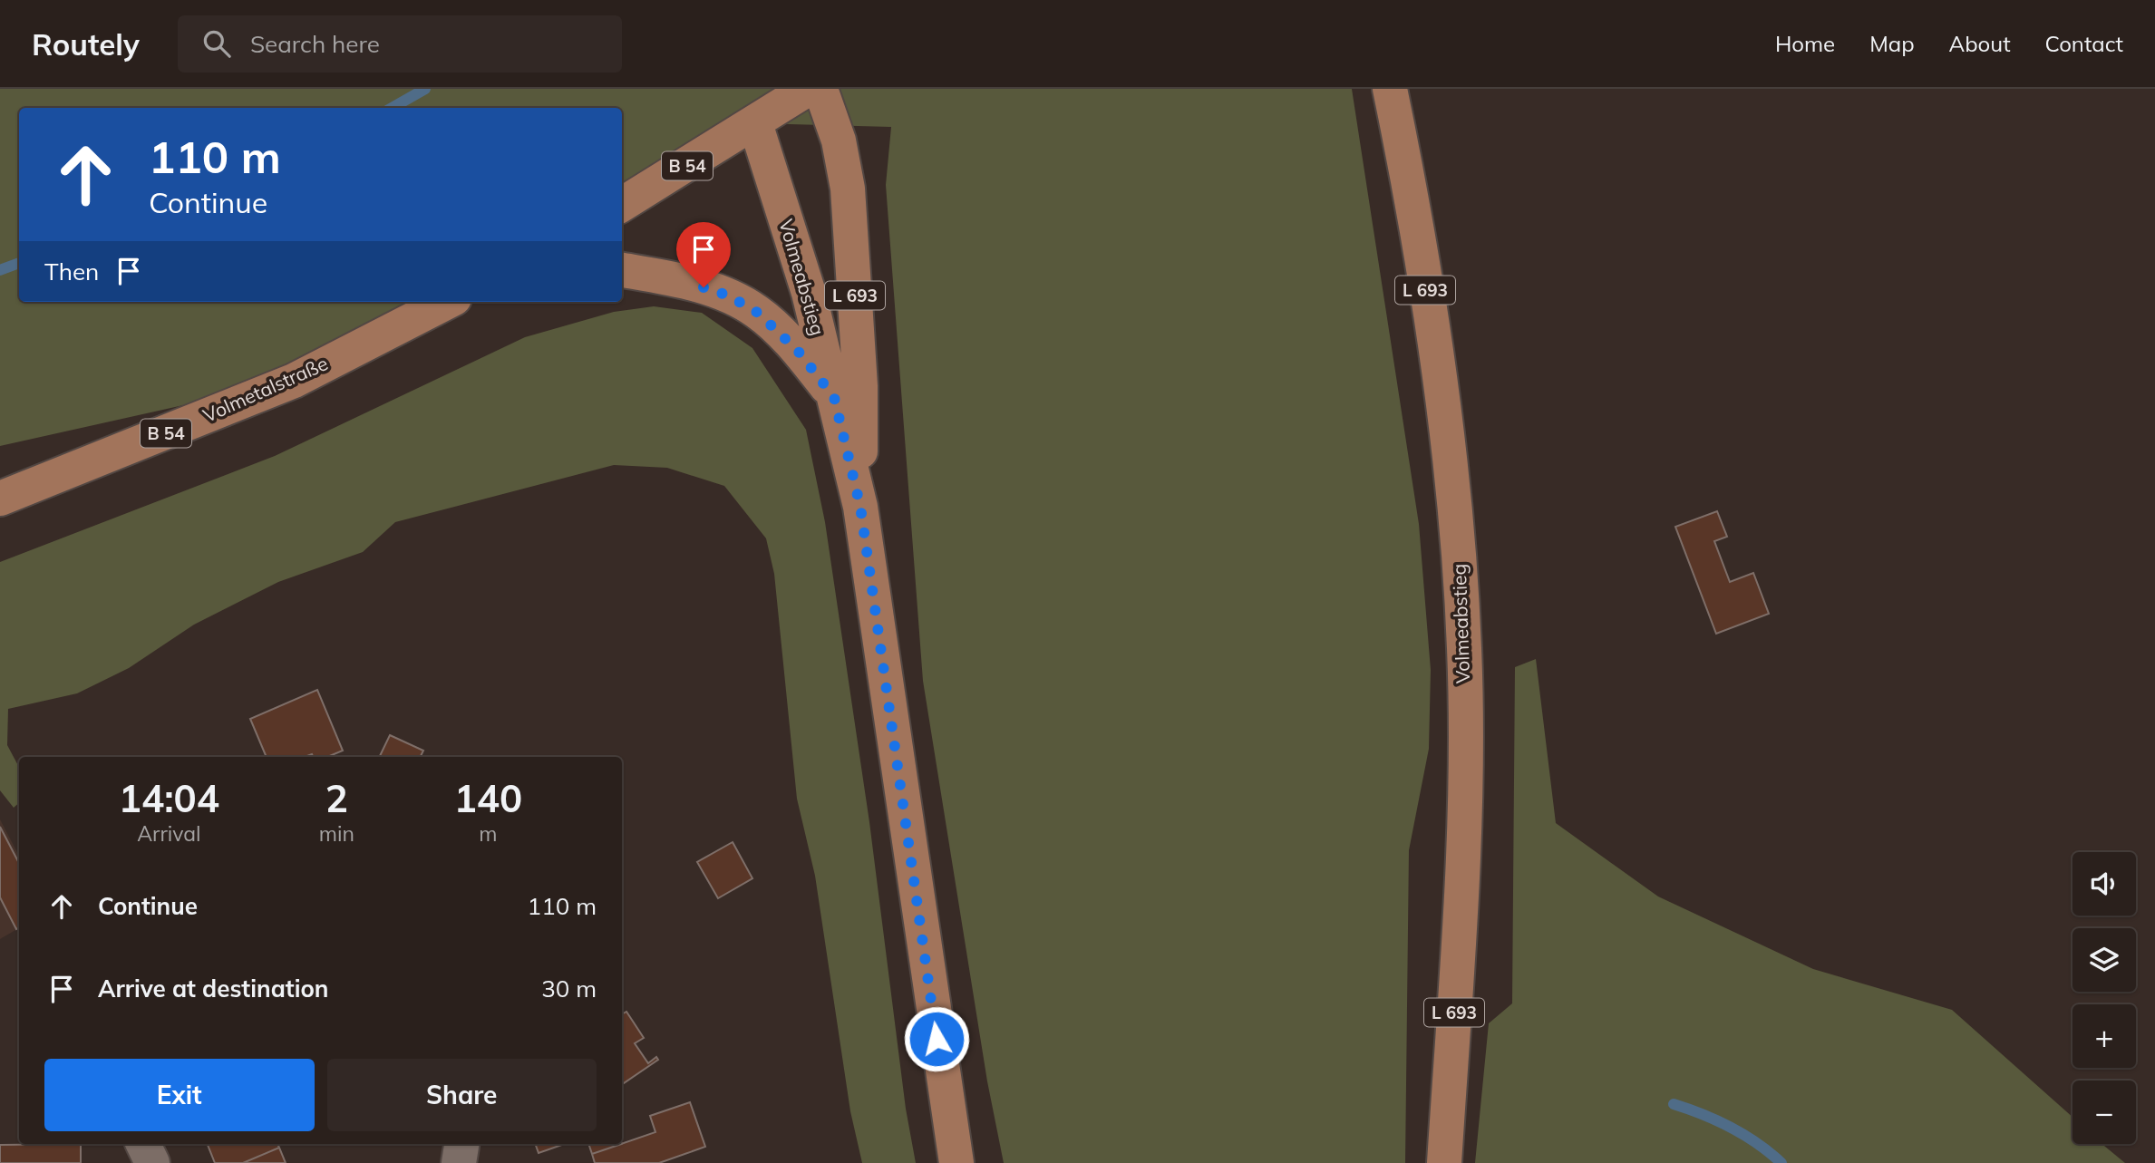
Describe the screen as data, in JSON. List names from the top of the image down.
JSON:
{
  "streets": {
    "main road": [
      "B 54",
      "Volmeabstieg",
      "L 693",
      "Volmetalstraße"
    ]
  },
  "crossings": [
    ["B 54", "Volmeabstieg"],
    ["Volmeabstieg", "L 693"]
  ],
  "page": {
    "header": "Routely",
    "search": "Search here",
    "nav": [
      "Home",
      "Map",
      "About",
      "Contact"
    ],
    "turn": ["110 m", "Continue"],
    "then": "Then",
    "eta": [
      "14:04",
      "Arrival",
      "2",
      "min",
      "140",
      "m"
    ],
    "map_buttons": ["+", "−"],
    "list": [
      {
        "name": "Continue",
        "value": "110 m"
      },
      {
        "name": "Arrive at destination",
        "value": "30 m"
      }
    ],
    "buttons": ["Exit", "Share"]
  }
}
